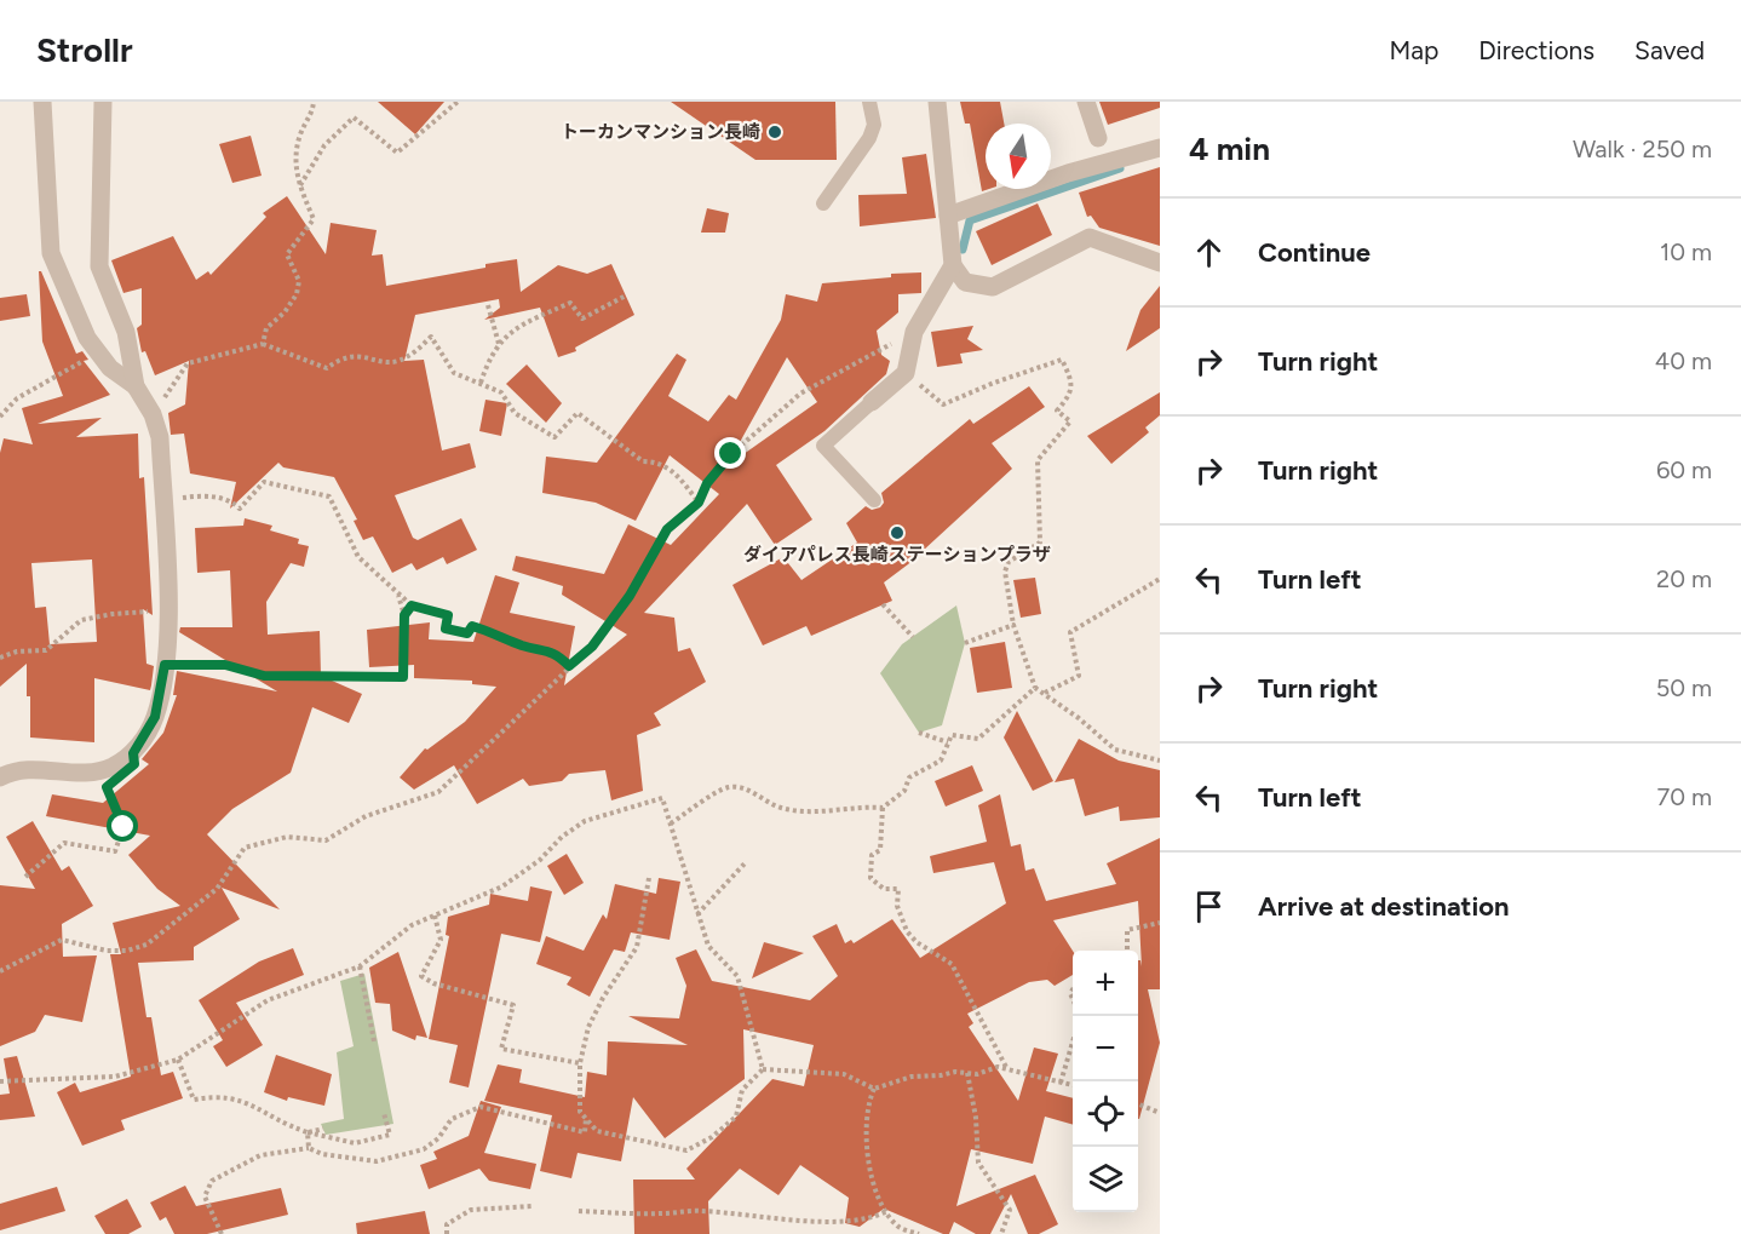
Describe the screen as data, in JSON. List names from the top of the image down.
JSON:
{
  "places": ["トーカンマンション長崎", "ダイアパレス長崎ステーションプラザ"],
  "north": "bottom",
  "page": {
    "header": "Strollr",
    "nav": ["Map", "Directions", "Saved"],
    "heading": ["4 min", "Walk · 250 m"],
    "list": [
      ["Continue", "10 m"],
      ["Turn right", "40 m"],
      ["Turn right", "60 m"],
      ["Turn left", "20 m"],
      ["Turn right", "50 m"],
      ["Turn left", "70 m"],
      "Arrive at destination"
    ],
    "map_buttons": ["+", "−"]
  }
}
